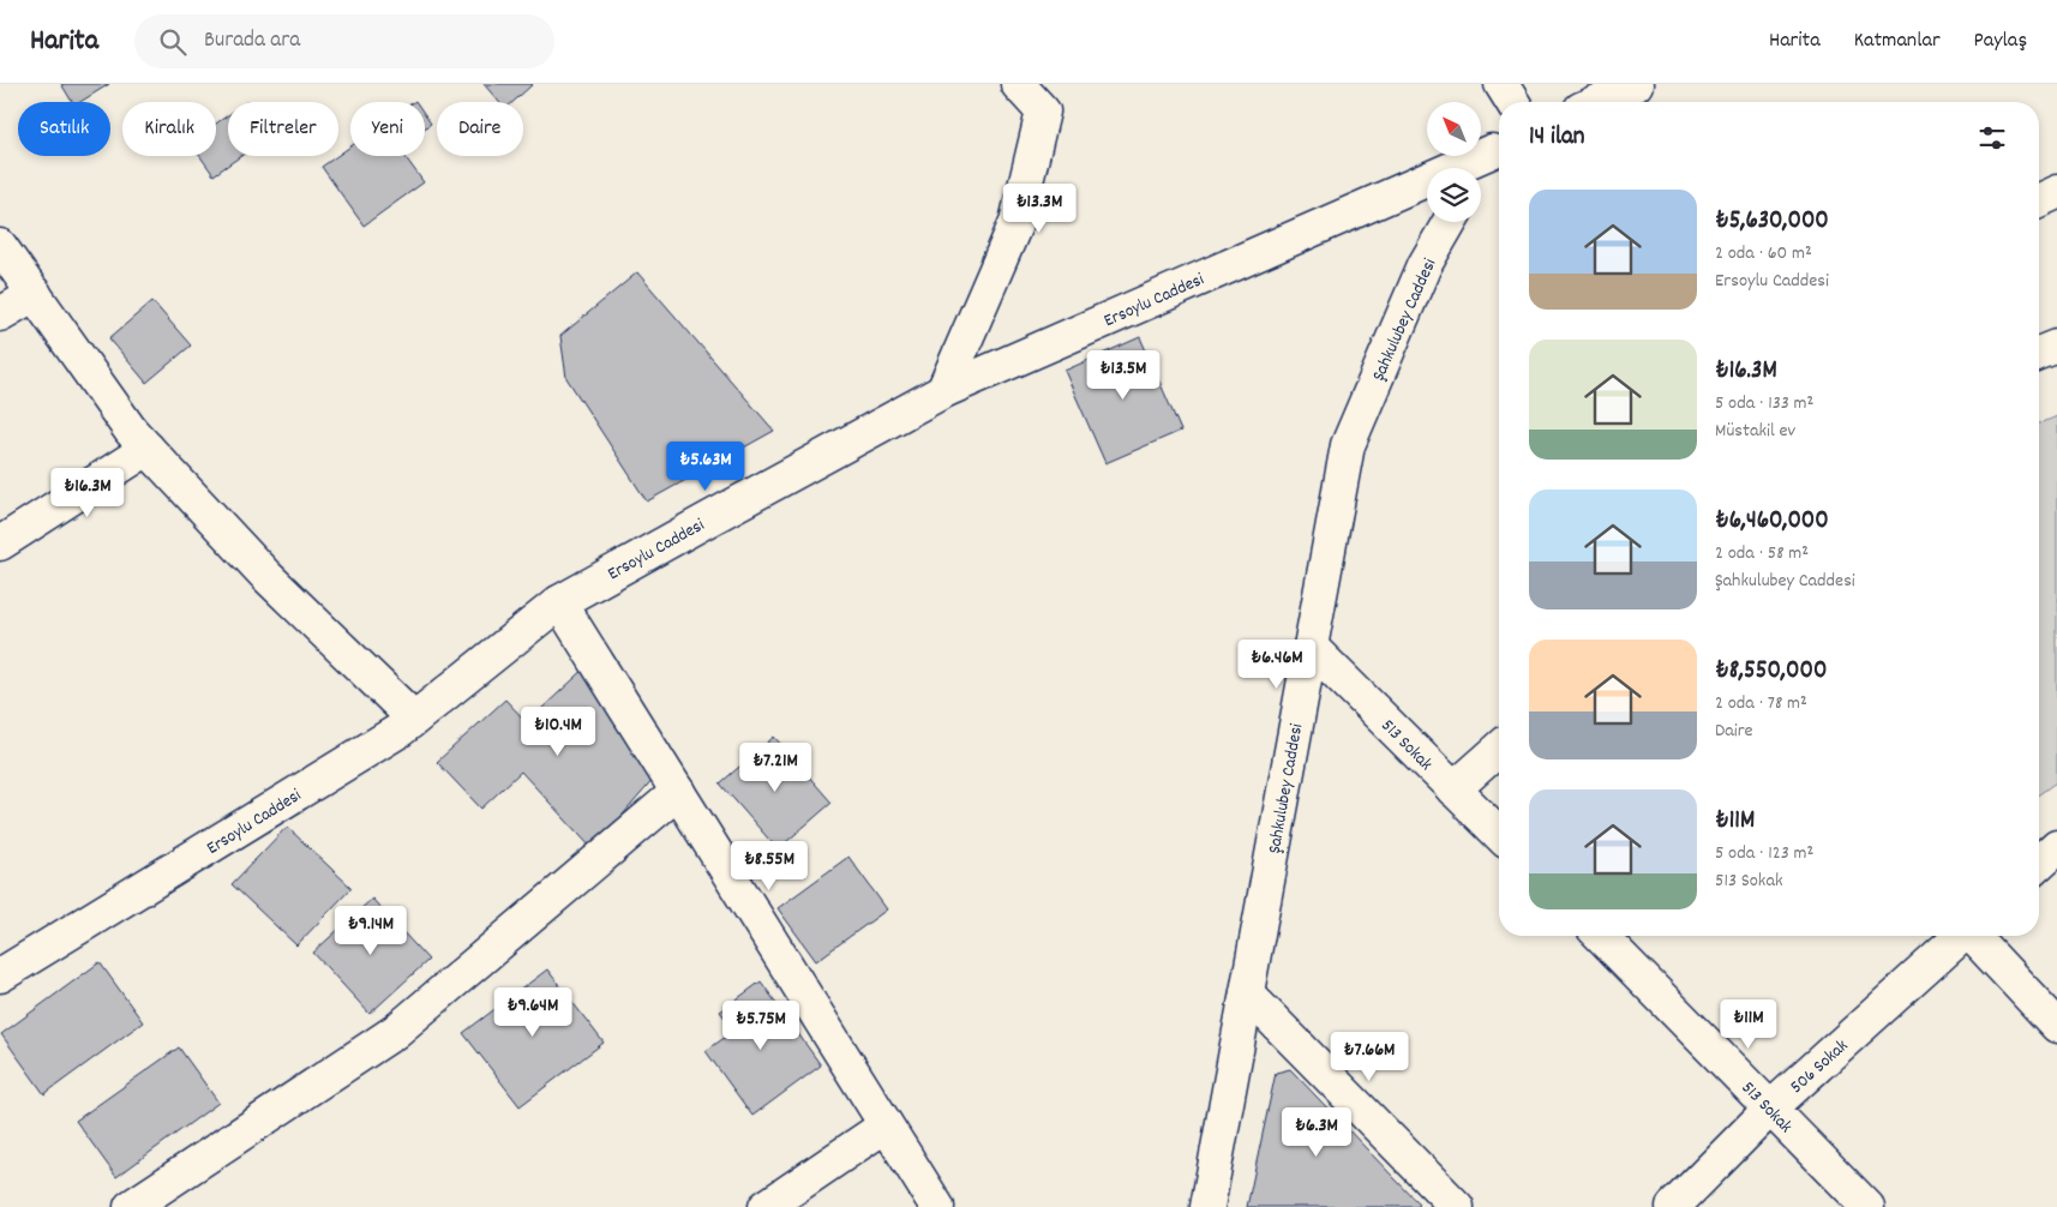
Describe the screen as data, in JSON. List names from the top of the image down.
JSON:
{
  "streets": {
    "street": [
      "Ersoylu Caddesi",
      "Şahkulubey Caddesi",
      "513 Sokak",
      "506 Sokak"
    ]
  },
  "crossings": [
    ["Şahkulubey Caddesi", "513 Sokak"],
    ["513 Sokak", "506 Sokak"]
  ],
  "north": "top left",
  "page": {
    "header": "Harita",
    "search": "Burada ara",
    "nav": ["Harita", "Katmanlar", "Paylaş"],
    "chip": [
      "Satılık",
      "Kiralık",
      "Filtreler",
      "Yeni",
      "Daire"
    ],
    "heading": "14 ilan",
    "list": [
      {
        "name": "₺5,630,000",
        "note": "2 oda · 60 m² · Ersoylu Caddesi"
      },
      {
        "name": "₺16.3M",
        "note": "5 oda · 133 m² · Müstakil ev"
      },
      {
        "name": "₺6,460,000",
        "note": "2 oda · 58 m² · Şahkulubey Caddesi"
      },
      {
        "name": "₺8,550,000",
        "note": "2 oda · 78 m² · Daire"
      },
      {
        "name": "₺11M",
        "note": "5 oda · 123 m² · 513 Sokak"
      }
    ],
    "price": [
      "₺13.3M",
      "₺13.5M",
      "₺5.63M",
      "₺16.3M",
      "₺6.46M",
      "₺10.4M",
      "₺7.21M",
      "₺8.55M",
      "₺9.14M",
      "₺9.64M",
      "₺11M",
      "₺5.75M",
      "₺7.66M",
      "₺6.3M"
    ]
  }
}
